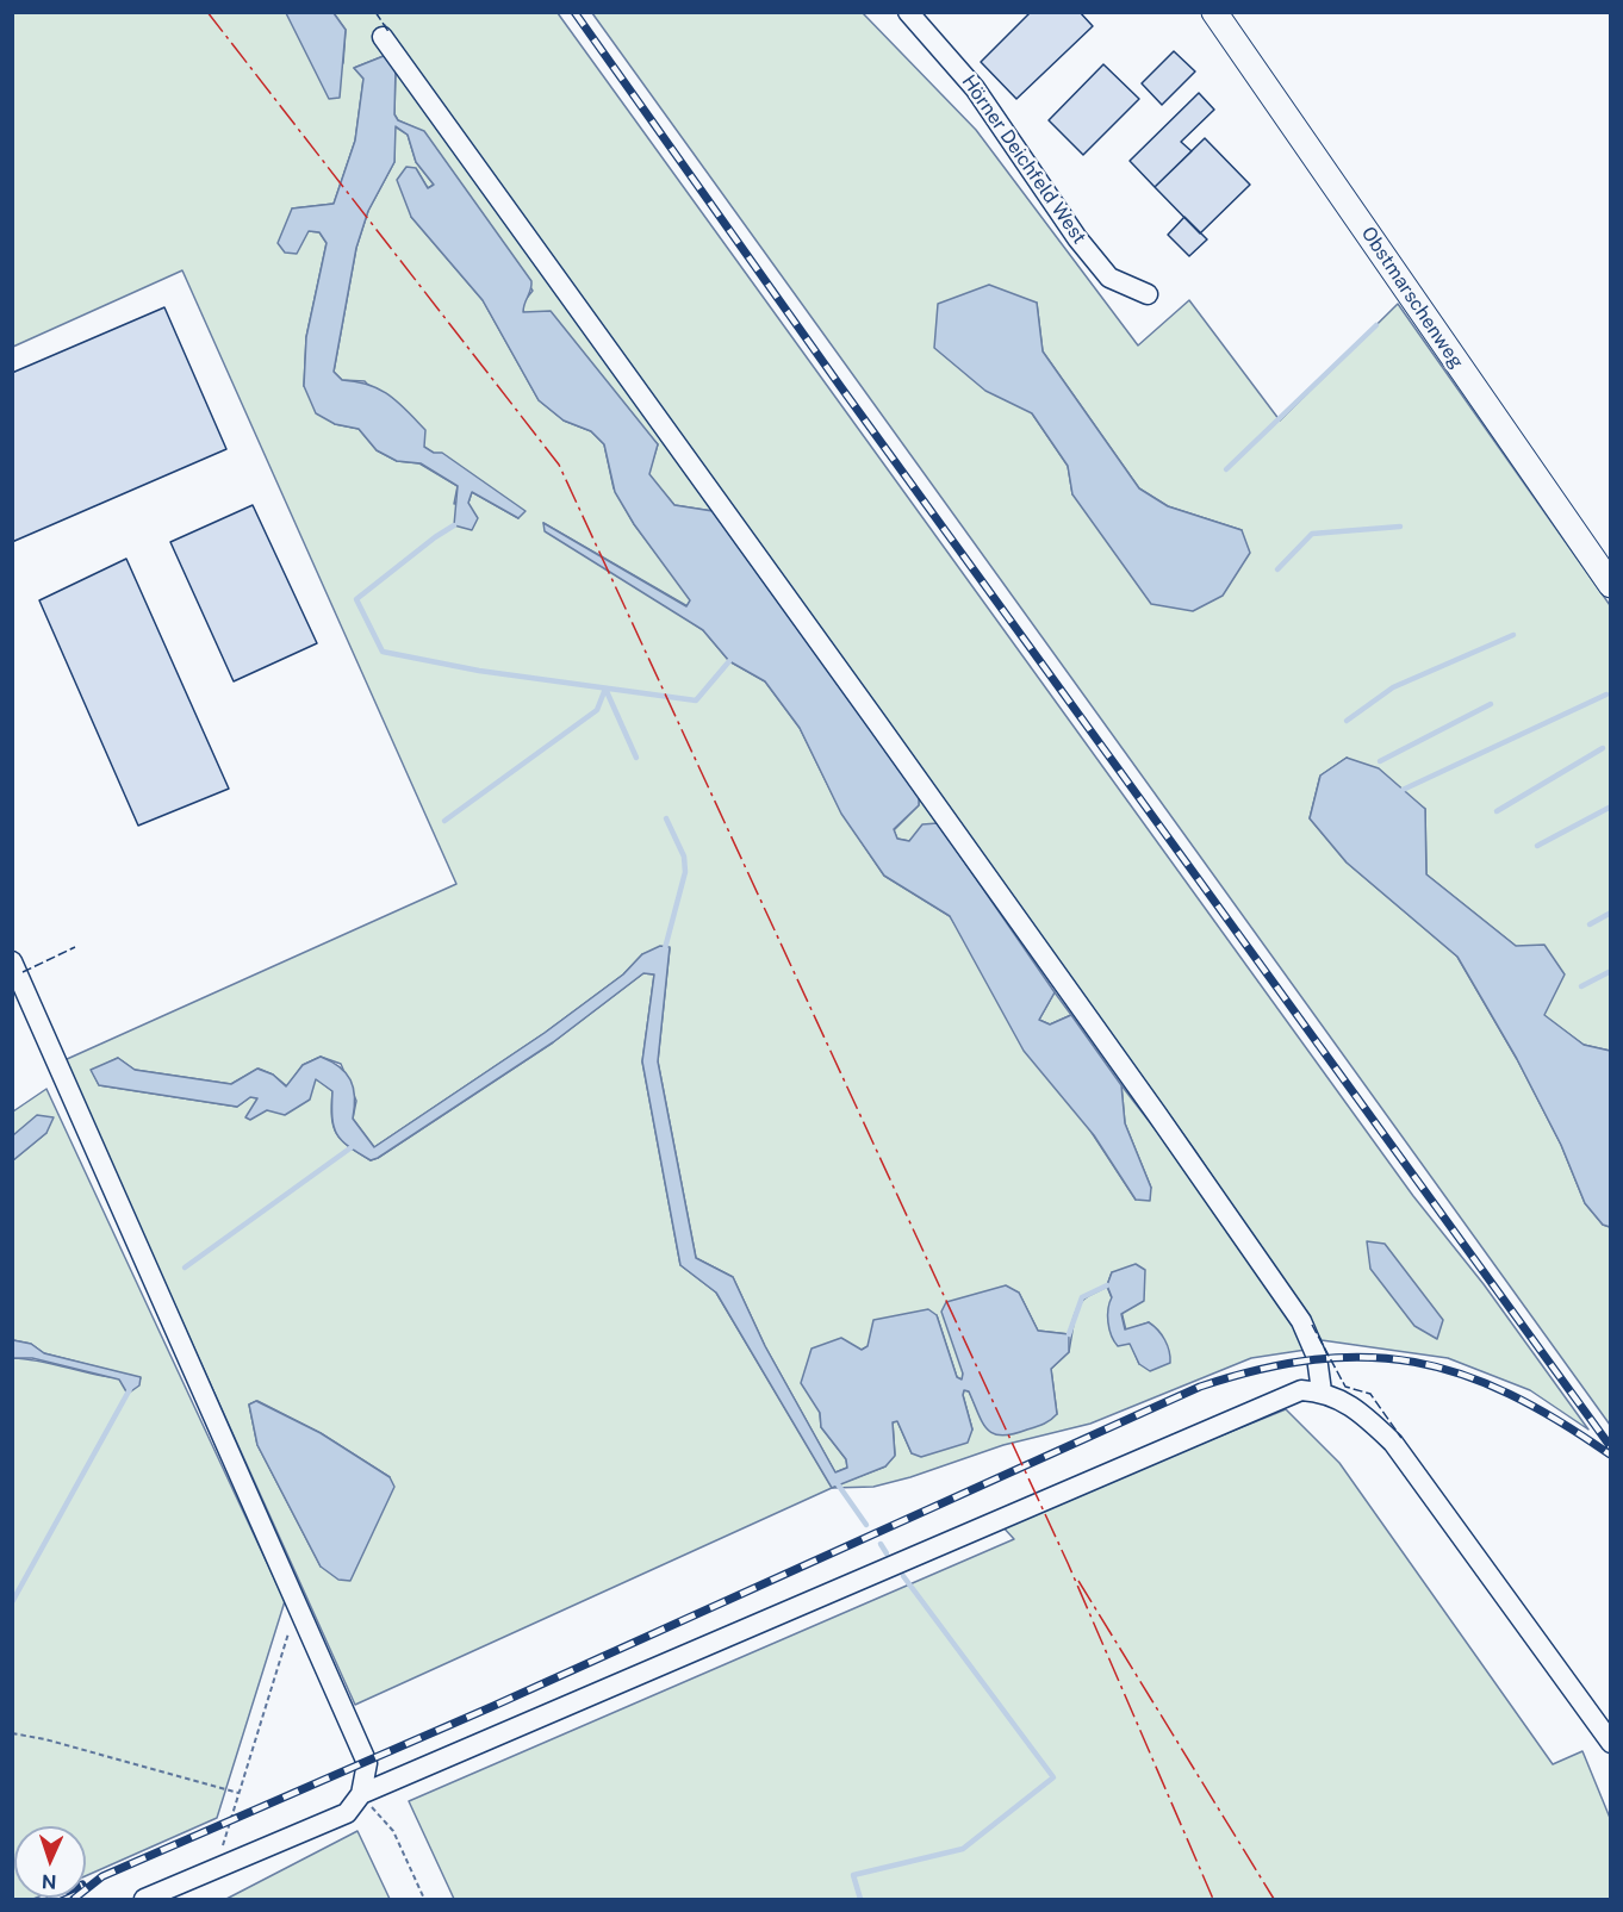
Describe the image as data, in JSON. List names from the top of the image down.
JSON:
{
  "streets": {
    "main road": ["Obstmarschenweg"],
    "street": ["Hörner Deichfeld West"]
  },
  "north": "bottom"
}
